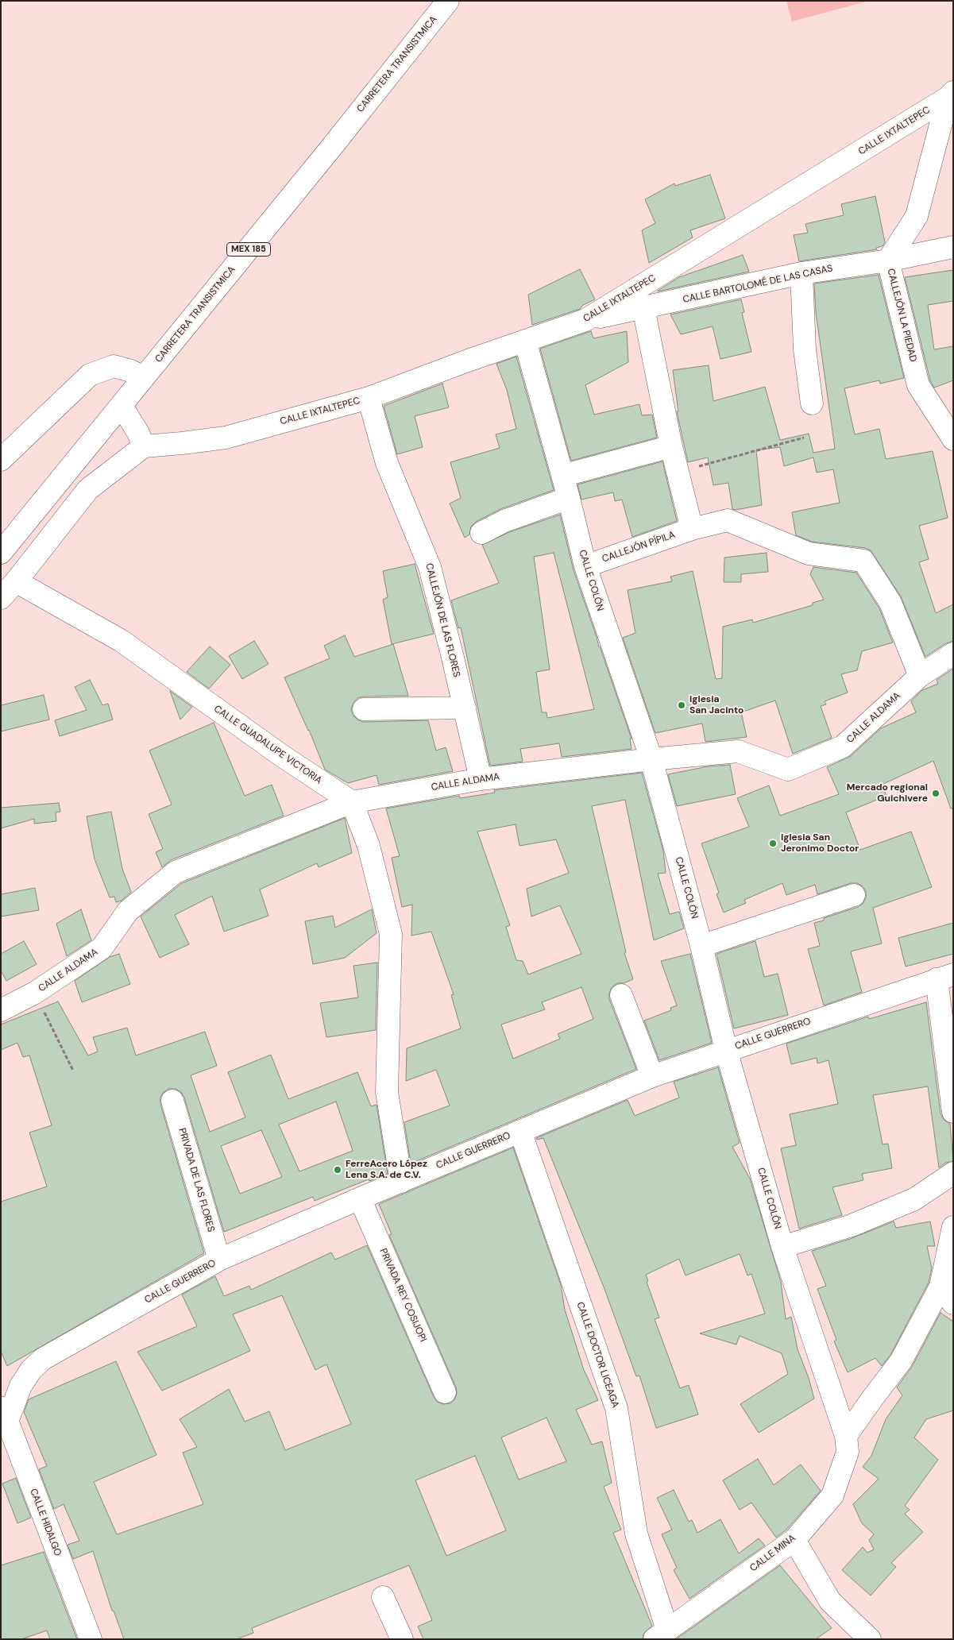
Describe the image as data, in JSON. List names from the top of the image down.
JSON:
{
  "streets": {
    "street": [
      "CARRETERA TRANSISTMICA",
      "CALLE IXTALTEPEC",
      "MEX 185",
      "CALLE BARTOLOMÉ DE LAS CASAS",
      "CALLEJÓN LA PIEDAD",
      "CALLEJÓN PÍPILA",
      "CALLE COLÓN",
      "CALLEJÓN DE LAS FLORES",
      "CALLE ALDAMA",
      "CALLE GUADALUPE VICTORIA",
      "CALLE GUERRERO",
      "PRIVADA DE LAS FLORES",
      "PRIVADA REY COSIJOPI",
      "CALLE DOCTOR LICEAGA",
      "CALLE HIDALGO",
      "CALLE MINA"
    ]
  },
  "crossings": [
    ["CALLE IXTALTEPEC", "CALLE BARTOLOMÉ DE LAS CASAS"],
    ["CALLE IXTALTEPEC", "CALLEJÓN LA PIEDAD"],
    ["CALLE IXTALTEPEC", "CALLE COLÓN"],
    ["CALLE IXTALTEPEC", "CALLEJÓN DE LAS FLORES"],
    ["CALLE BARTOLOMÉ DE LAS CASAS", "CALLEJÓN LA PIEDAD"],
    ["CALLEJÓN PÍPILA", "CALLE COLÓN"],
    ["CALLEJÓN PÍPILA", "CALLE ALDAMA"],
    ["CALLE COLÓN", "CALLE ALDAMA"],
    ["CALLE COLÓN", "CALLE GUERRERO"],
    ["CALLE COLÓN", "CALLE MINA"],
    ["CALLEJÓN DE LAS FLORES", "CALLE ALDAMA"],
    ["CALLE ALDAMA", "CALLE GUADALUPE VICTORIA"],
    ["CALLE GUERRERO", "PRIVADA DE LAS FLORES"],
    ["CALLE GUERRERO", "PRIVADA REY COSIJOPI"],
    ["CALLE GUERRERO", "CALLE DOCTOR LICEAGA"],
    ["CALLE GUERRERO", "CALLE HIDALGO"],
    ["CALLE DOCTOR LICEAGA", "CALLE MINA"]
  ],
  "places": [
    "iglesia San Jacinto",
    "Mercado regional Guichivere",
    "Iglesia San Jeronimo Doctor",
    "FerreAcero López Lena S.A. de C.V."
  ]
}
